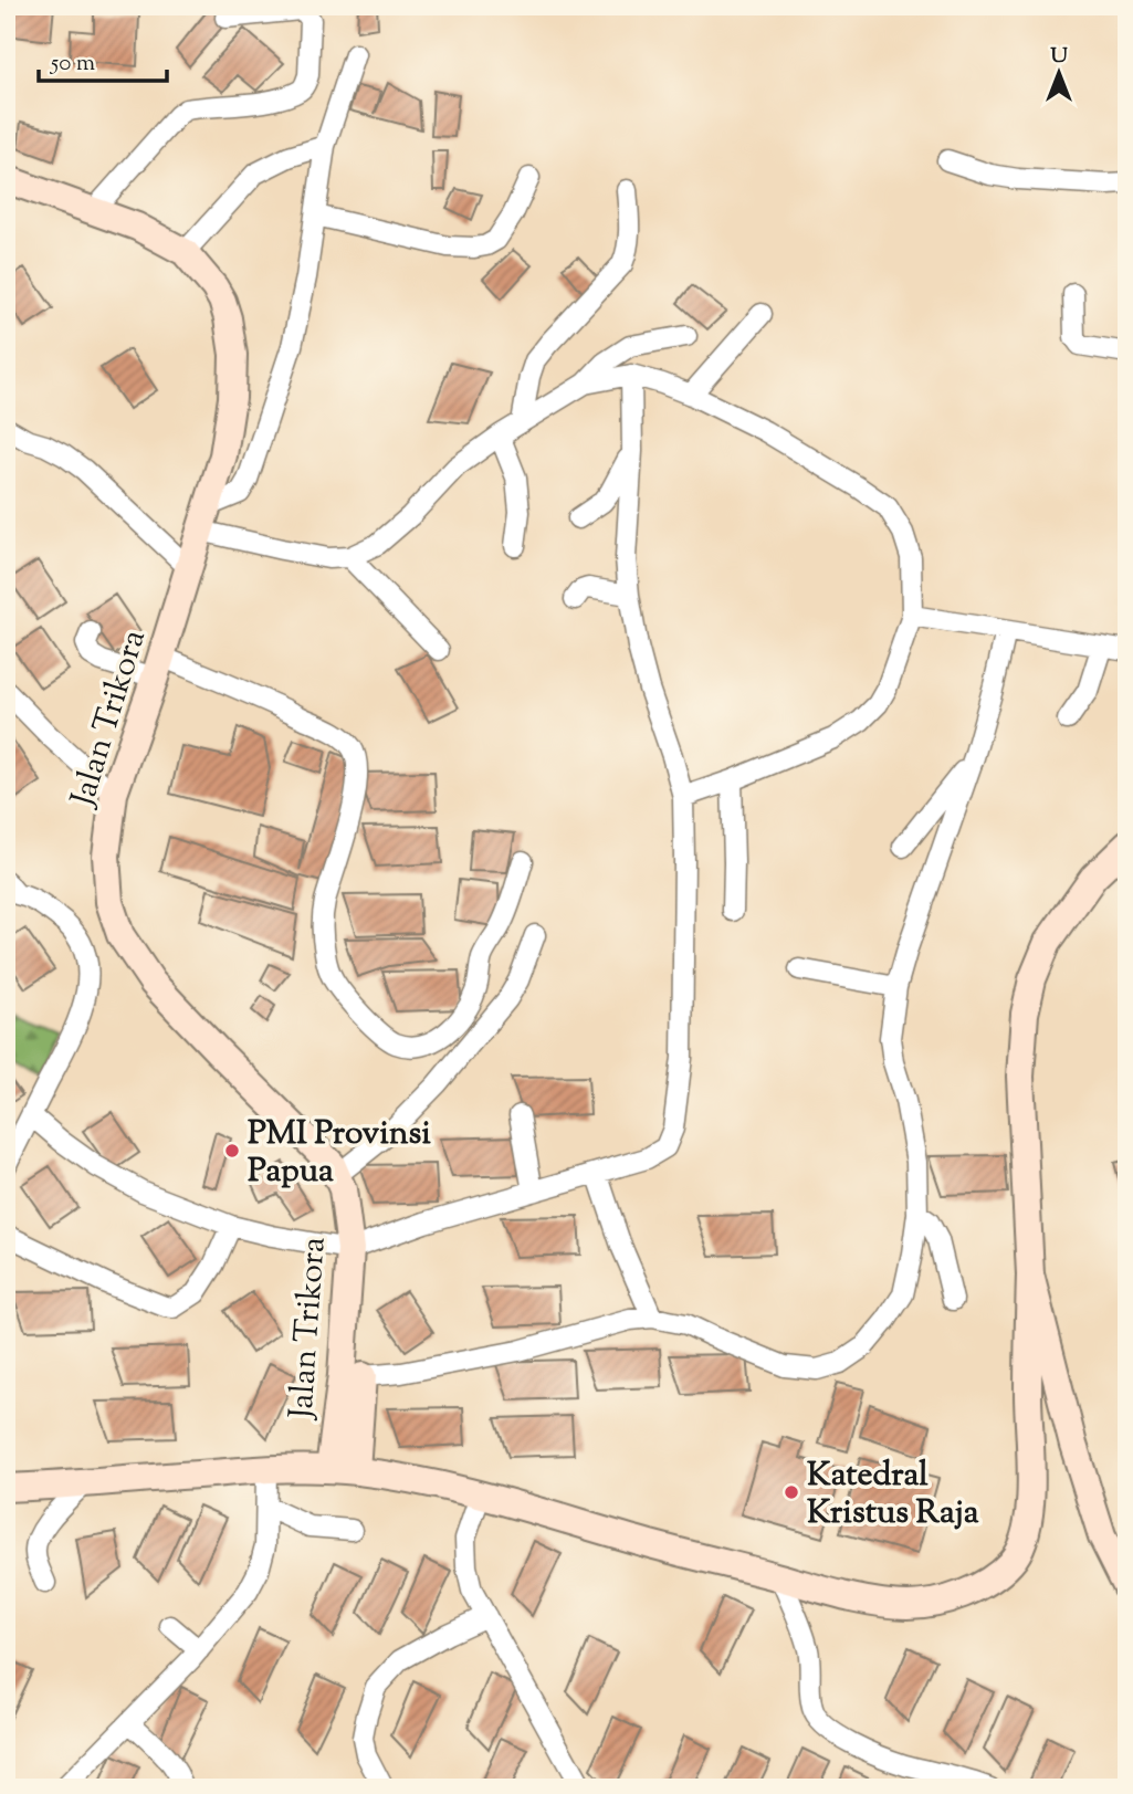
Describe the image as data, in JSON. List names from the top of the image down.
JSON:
{
  "streets": {
    "street": ["Jalan Trikora"]
  },
  "places": ["PMI Provinsi Papua", "Katedral Kristus Raja"],
  "scale_bar": "50 m",
  "north": "top"
}
